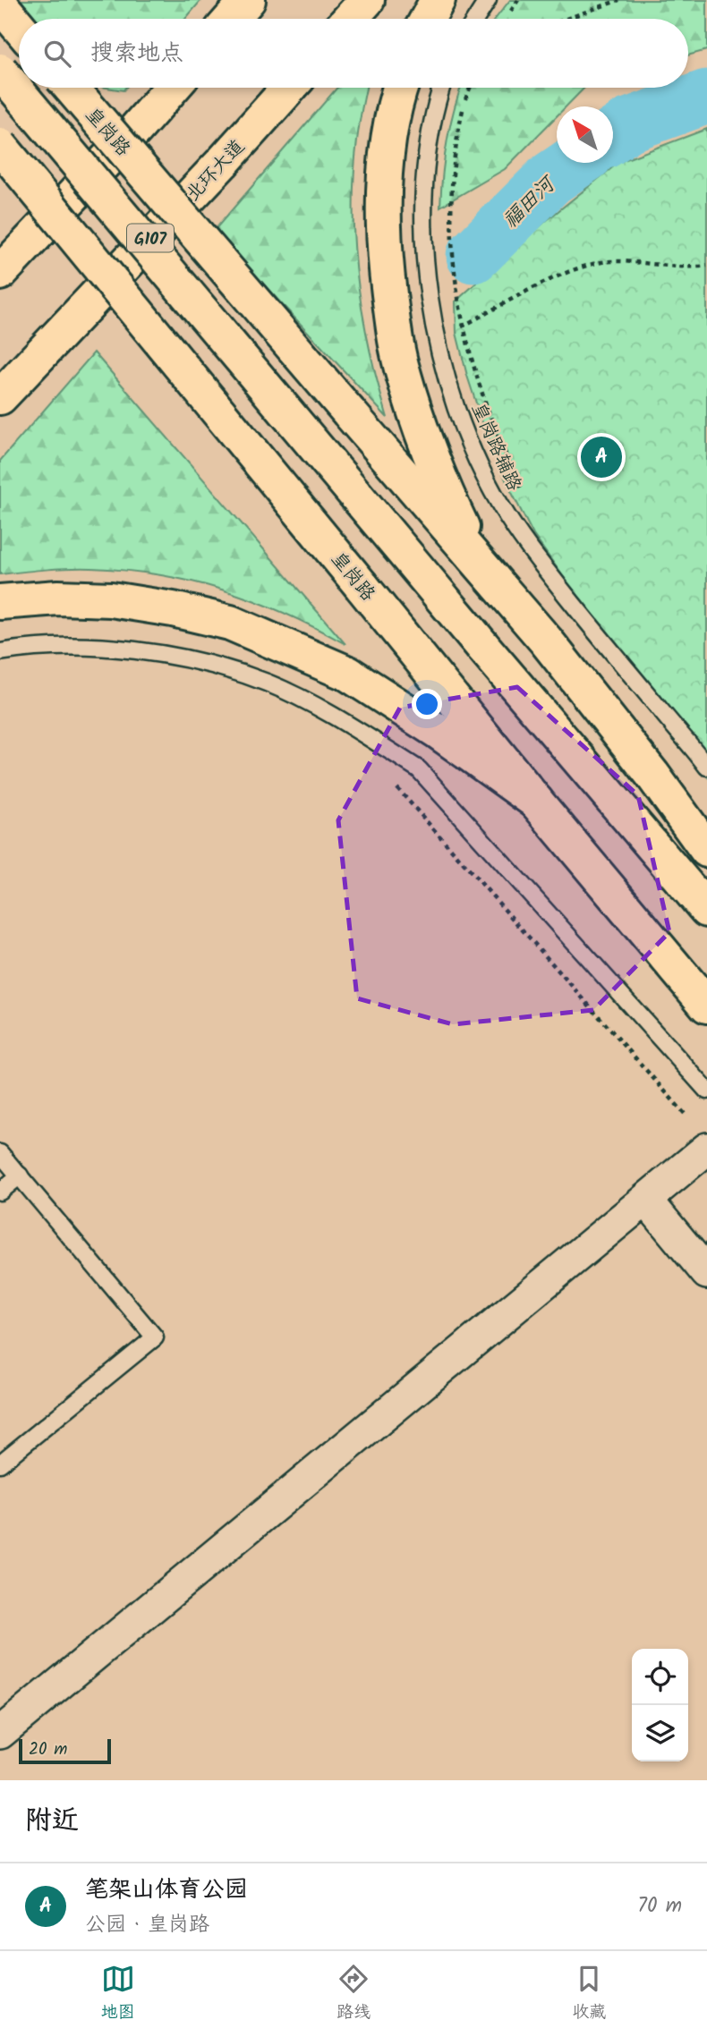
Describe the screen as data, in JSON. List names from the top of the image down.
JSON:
{
  "streets": {
    "highway": ["皇岗路", "北环大道", "G107"],
    "lane": ["皇岗路辅路"]
  },
  "water": ["福田河"],
  "scale_bar": "20 m",
  "north": "top left",
  "page": {
    "search": "搜索地点",
    "pins": "A",
    "scale": "20 m",
    "heading": "附近",
    "list": [
      {
        "mark": "A",
        "name": "笔架山体育公园",
        "note": "公园 · 皇岗路",
        "value": "70 m"
      }
    ],
    "nav": ["地图", "路线", "收藏"]
  }
}
